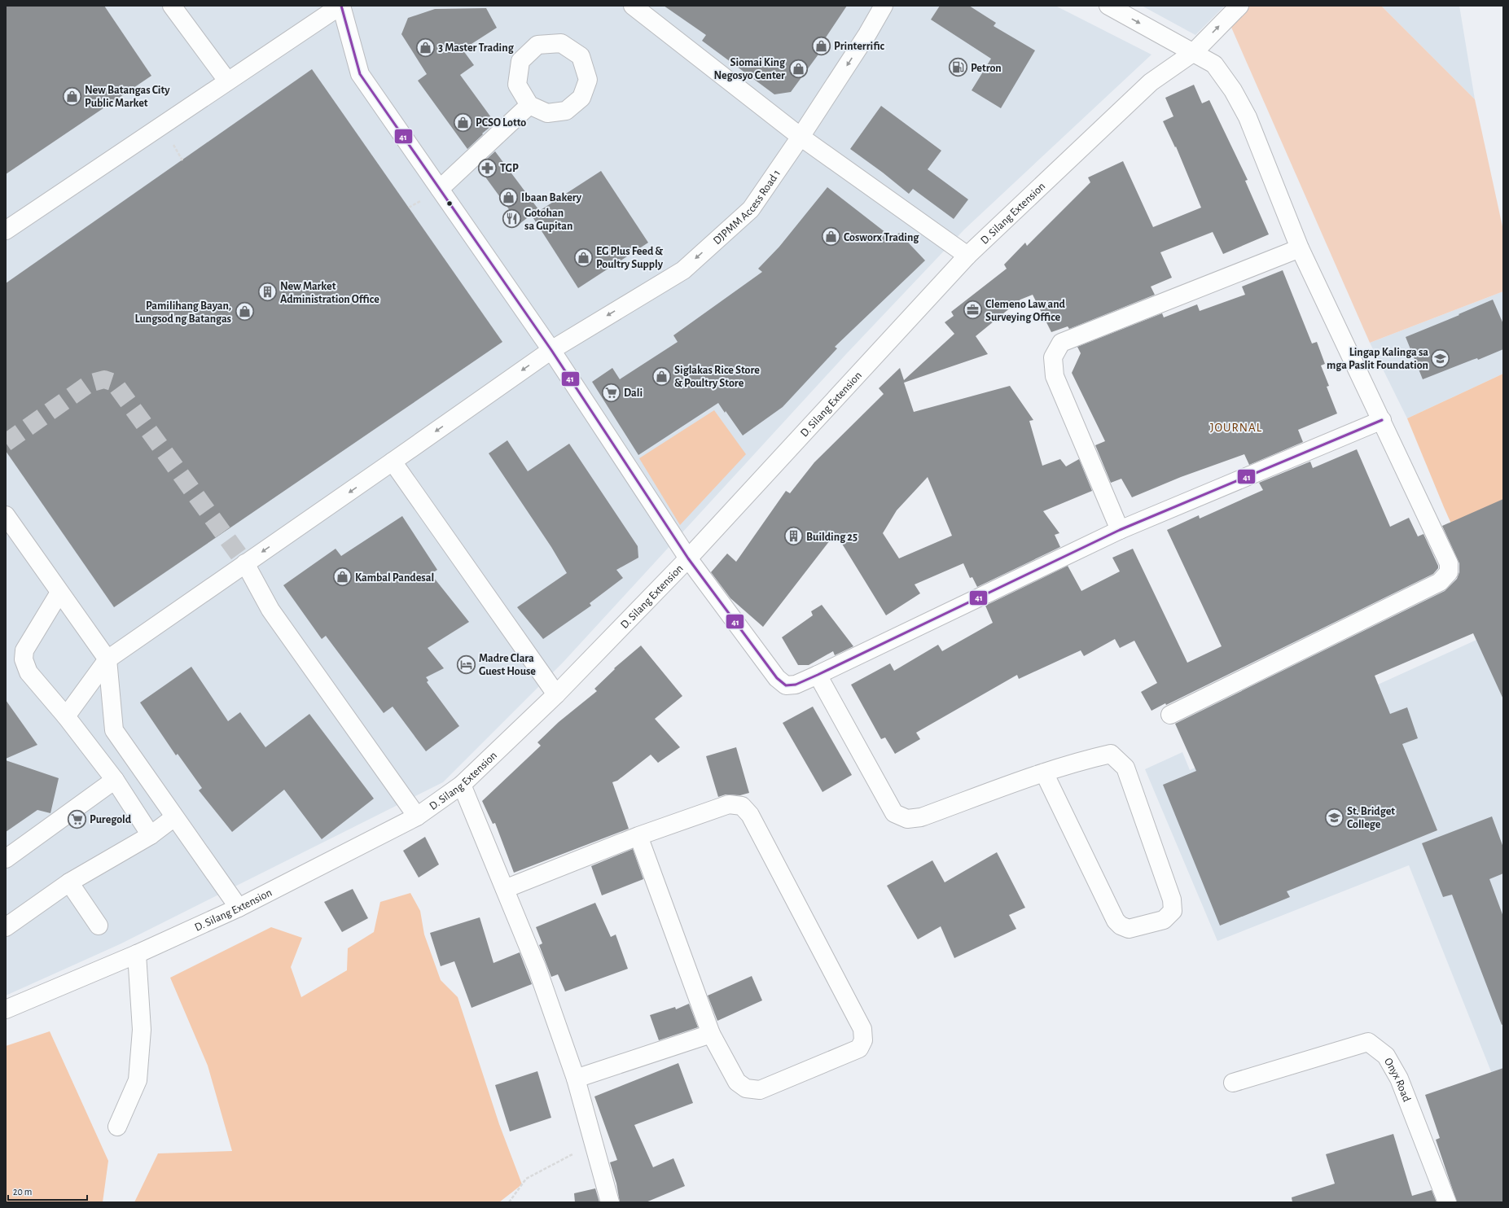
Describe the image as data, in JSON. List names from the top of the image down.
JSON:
{
  "streets": {
    "street": ["DJPMM Access Road 1", "D. Silang Extension", "Onyx Road"]
  },
  "one_way": ["DJPMM Access Road 1"],
  "districts": ["JOURNAL"],
  "places": {
    "shop": [
      "Printerrific",
      "3 Master Trading",
      "Siomai King Negosyo Center",
      "New Batangas City Public Market",
      "PCSO Lotto",
      "Ibaan Bakery",
      "Cosworx Trading",
      "EG Plus Feed & Poultry Supply",
      "Pamilihang Bayan, Lungsod ng Batangas",
      "Siglakas Rice Store & Poultry Store",
      "Kambal Pandesal"
    ],
    "fuel station": ["Petron"],
    "pharmacy": ["TGP"],
    "restaurant": ["Gotohan sa Gupitan"],
    "building": ["New Market Administration Office", "Building 25"],
    "office": ["Clemeno Law and Surveying Office"],
    "school or university": ["Lingap Kalinga sa mga Paslit Foundation", "St. Bridget College"],
    "supermarket": ["Dali", "Puregold"],
    "hotel": ["Madre Clara Guest House"]
  },
  "lines": ["transit line 41"],
  "scale_bar": "20 m"
}
